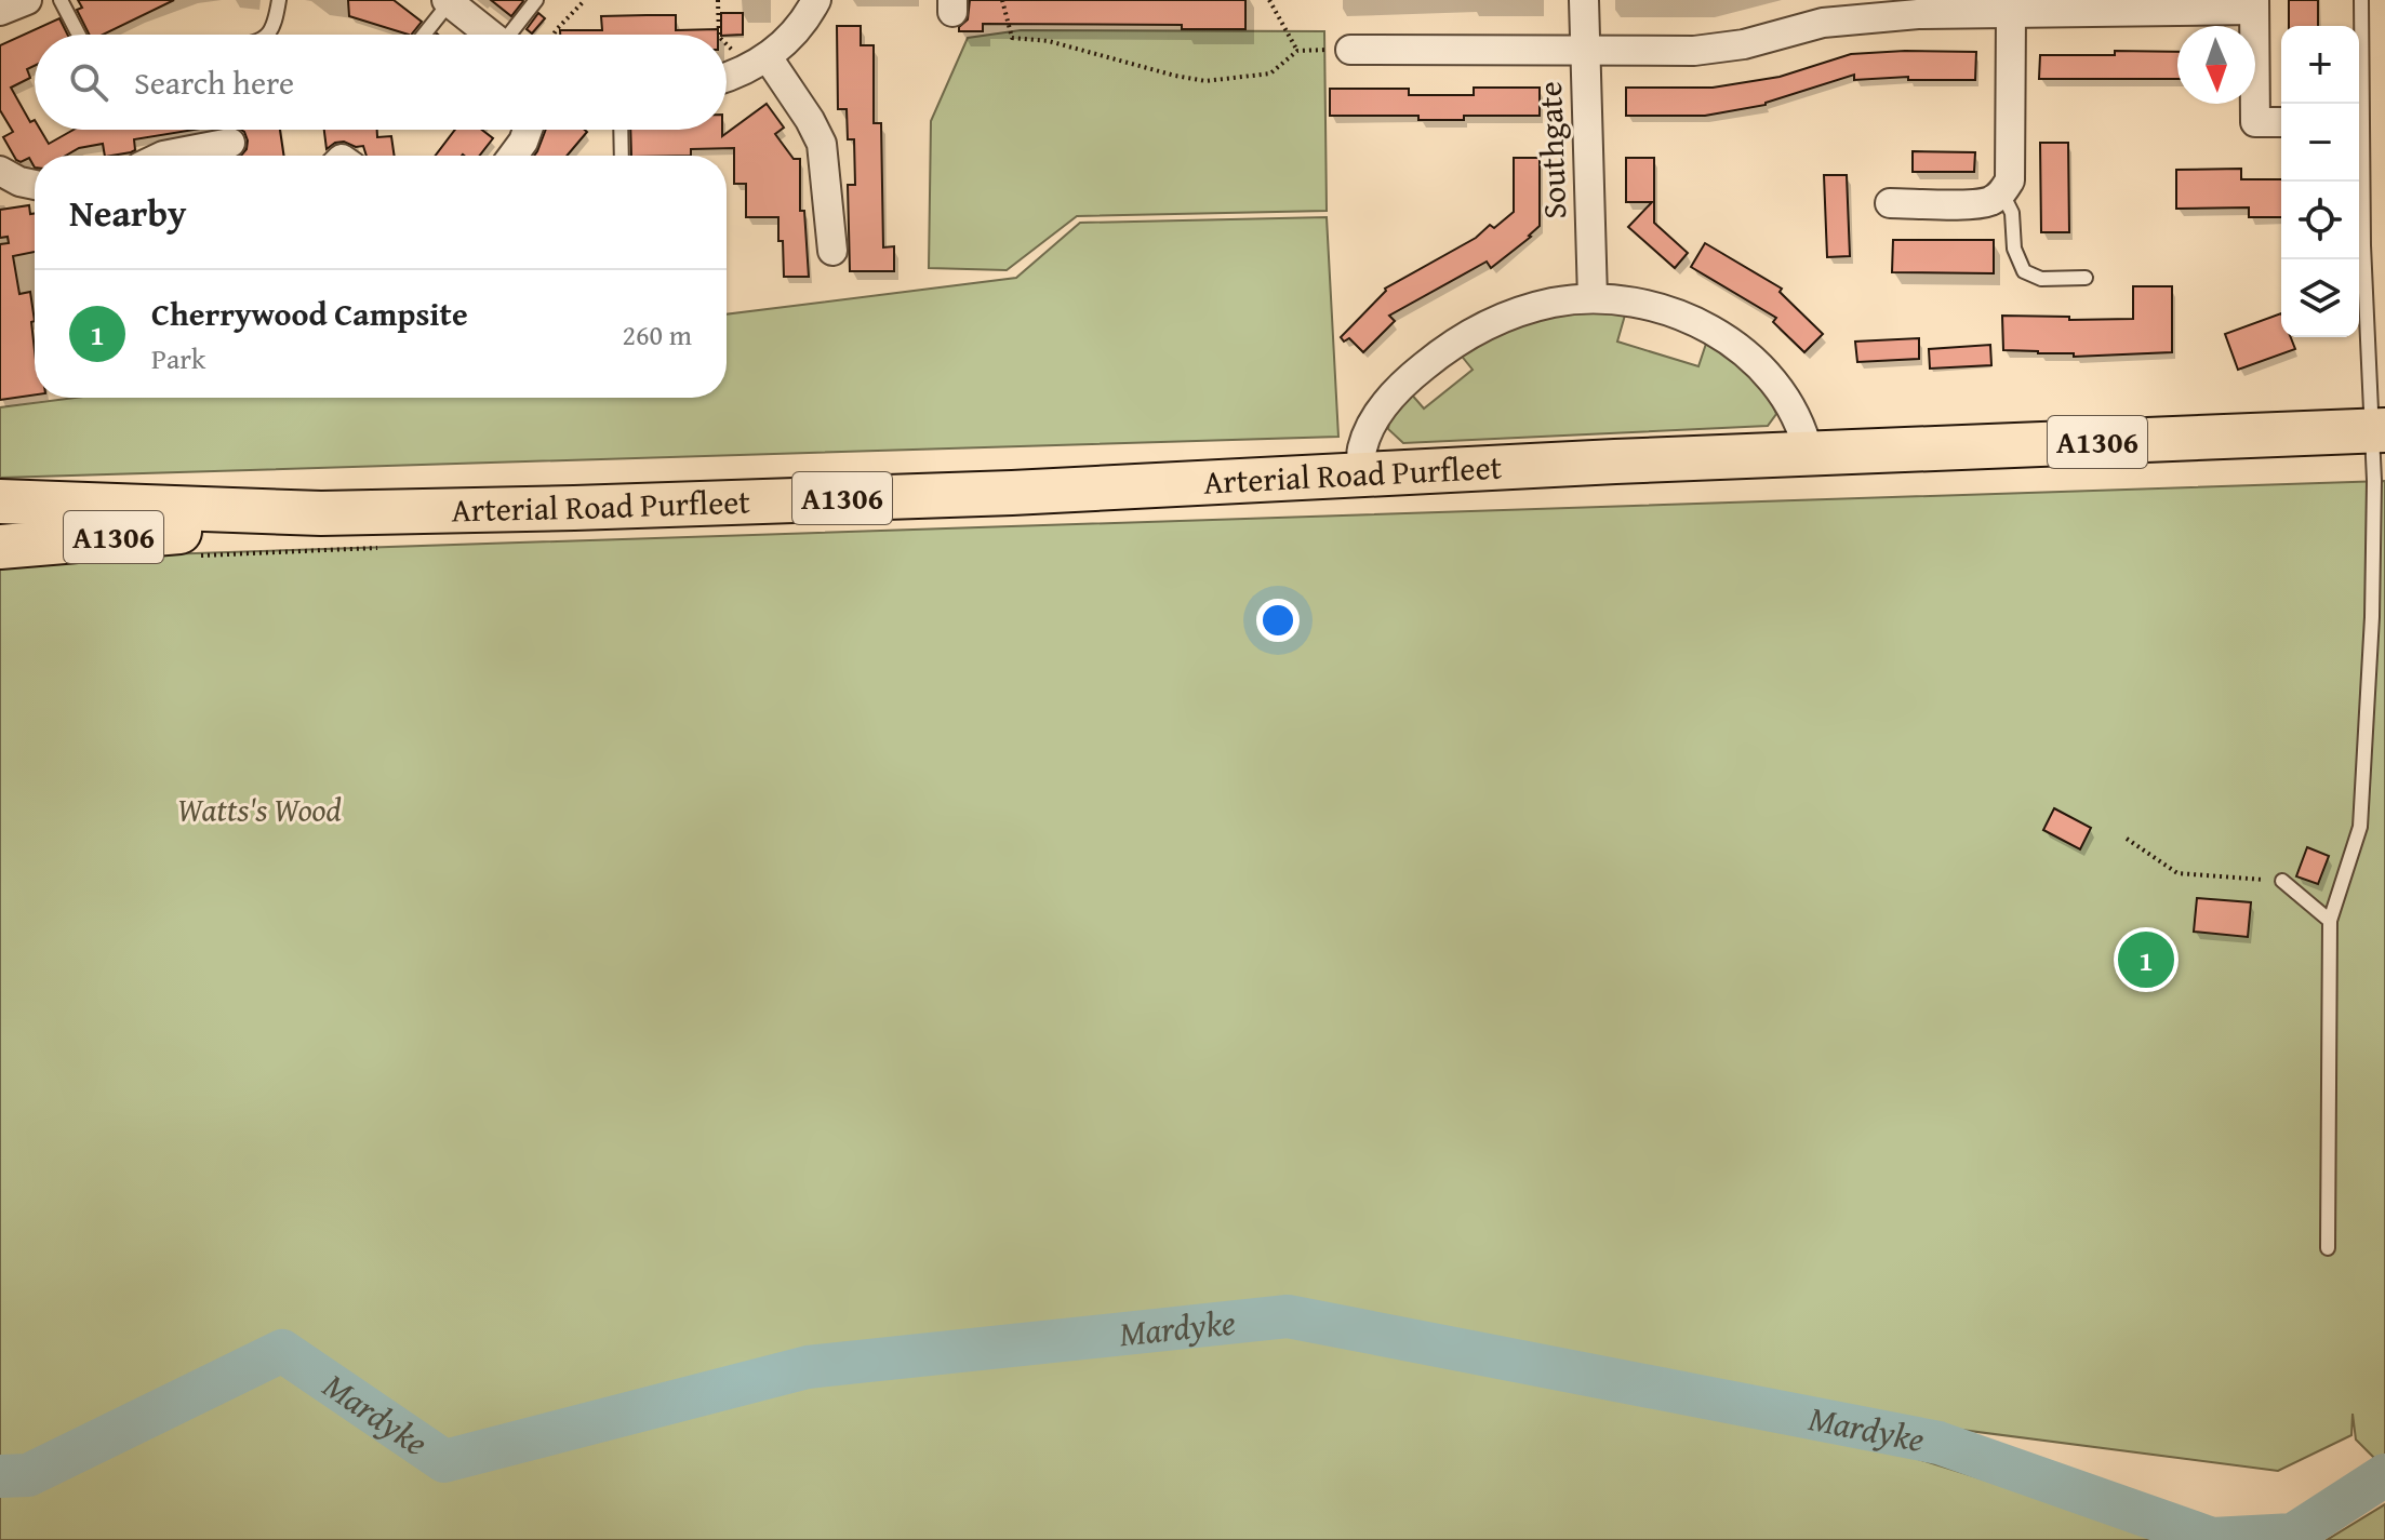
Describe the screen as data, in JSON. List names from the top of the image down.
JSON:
{
  "streets": {
    "main road": ["A1306", "Arterial Road Purfleet"],
    "street": ["Southgate"]
  },
  "water": ["Mardyke"],
  "parks": ["Watts's Wood"],
  "north": "bottom",
  "page": {
    "map_buttons": ["+", "−"],
    "search": "Search here",
    "heading": "Nearby",
    "list": [
      {
        "mark": "1",
        "name": "Cherrywood Campsite",
        "note": "Park",
        "value": "260 m"
      }
    ],
    "pins": "1"
  }
}
